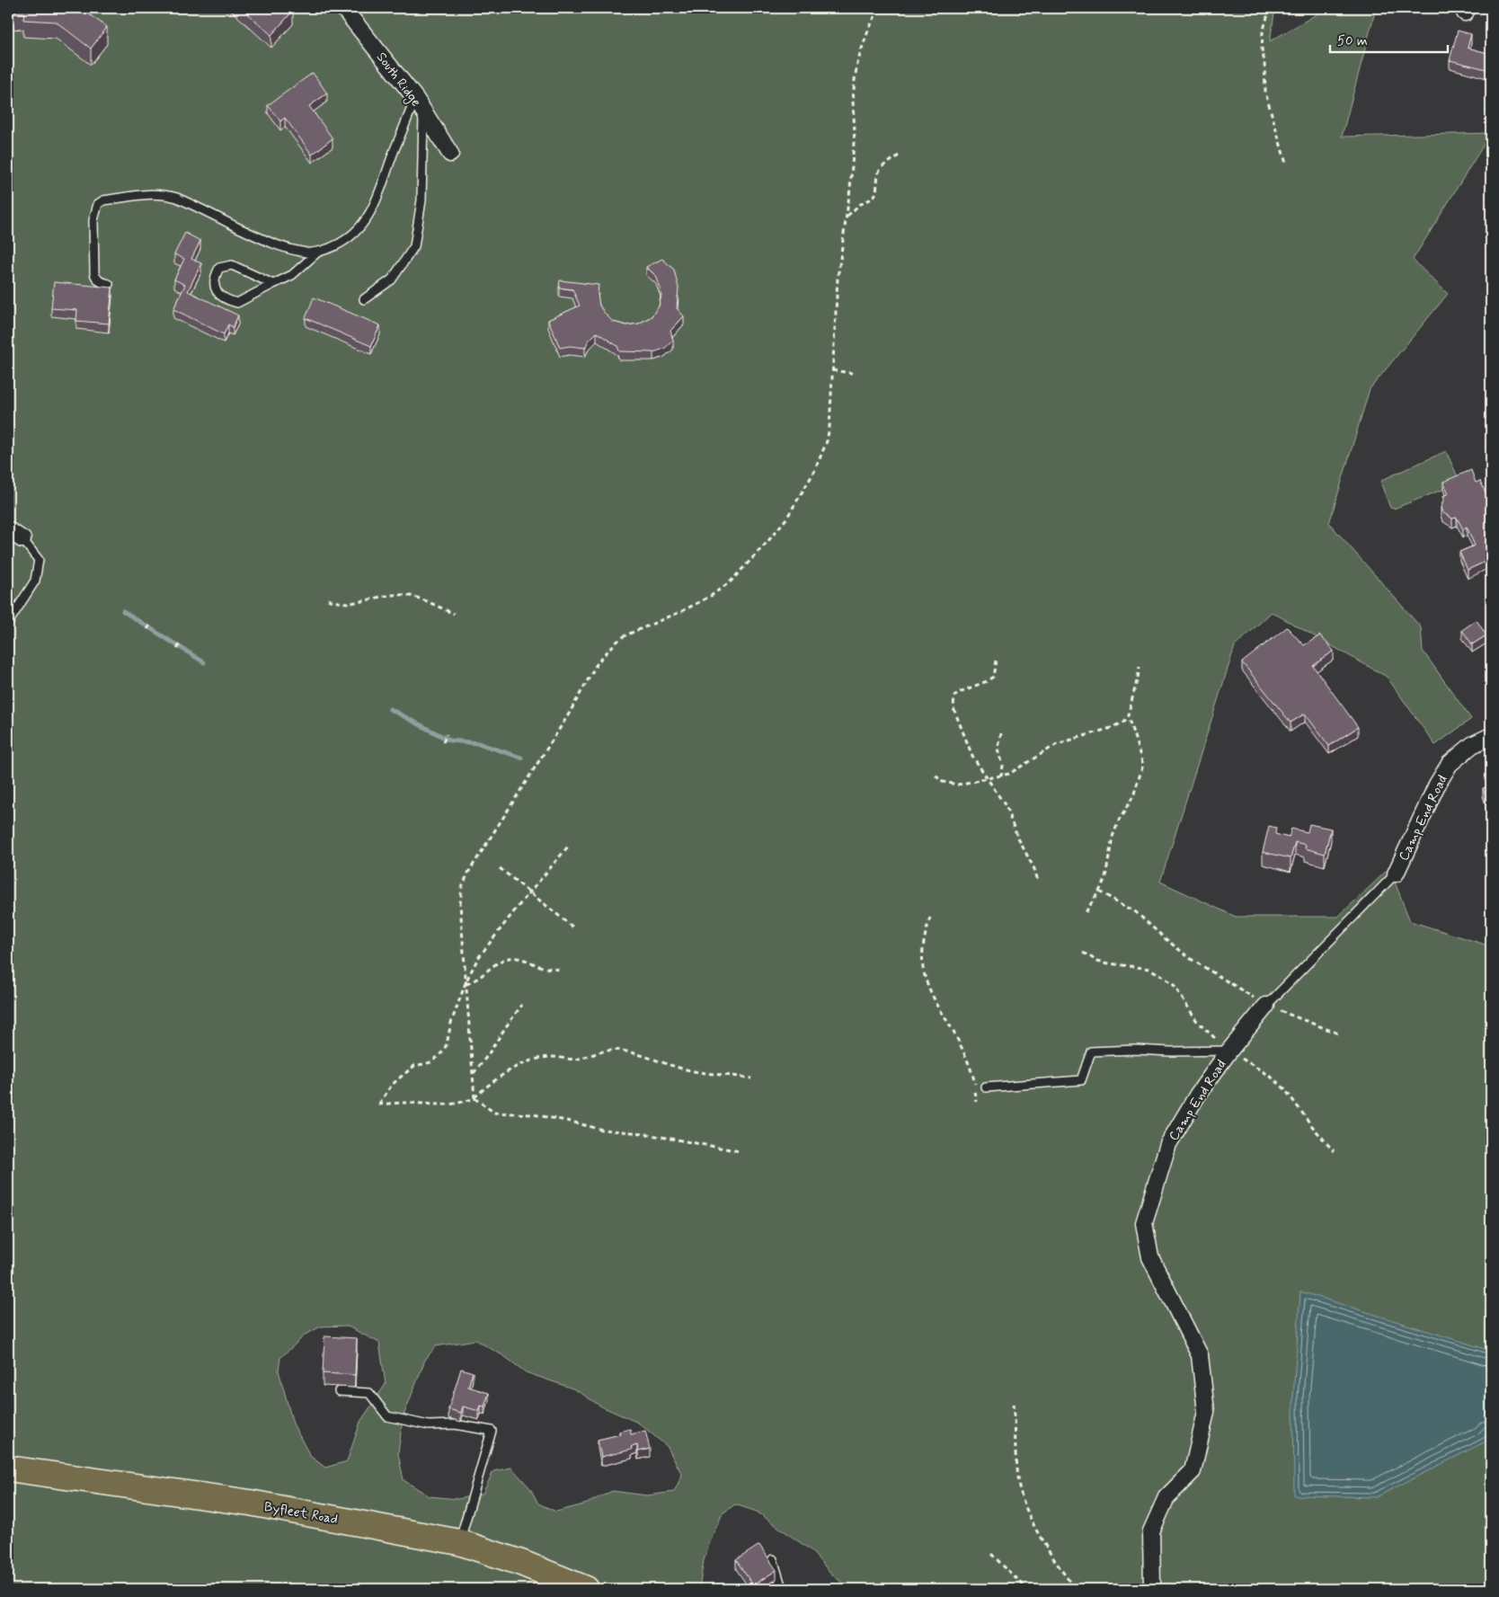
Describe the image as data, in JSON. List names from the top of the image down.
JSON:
{
  "streets": {
    "main road": ["Byfleet Road"],
    "street": ["South Ridge", "Camp End Road"]
  },
  "scale_bar": "50 m"
}
